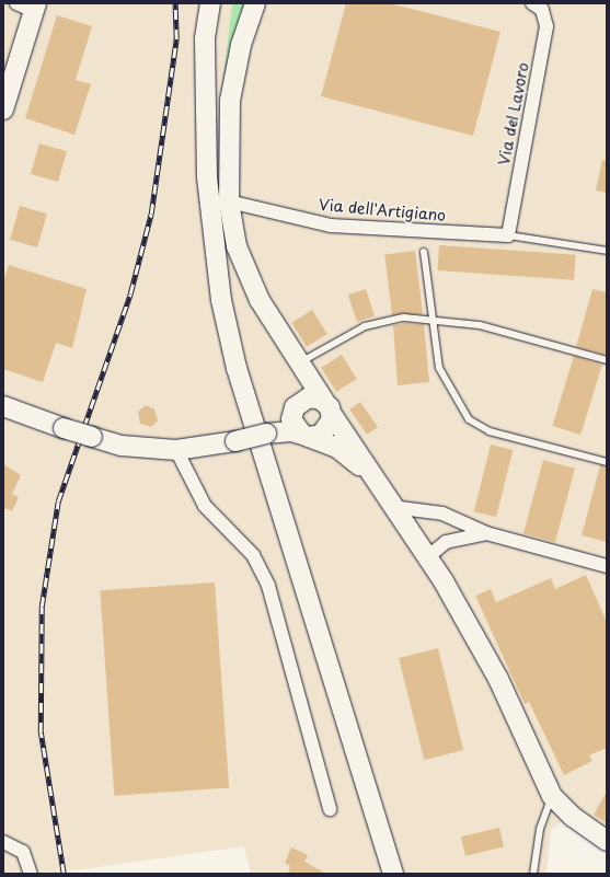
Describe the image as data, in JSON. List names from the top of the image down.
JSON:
{
  "streets": {
    "street": ["Via del Lavoro", "Via dell'Artigiano"]
  },
  "crossings": [
    ["Via del Lavoro", "Via dell'Artigiano"]
  ]
}
